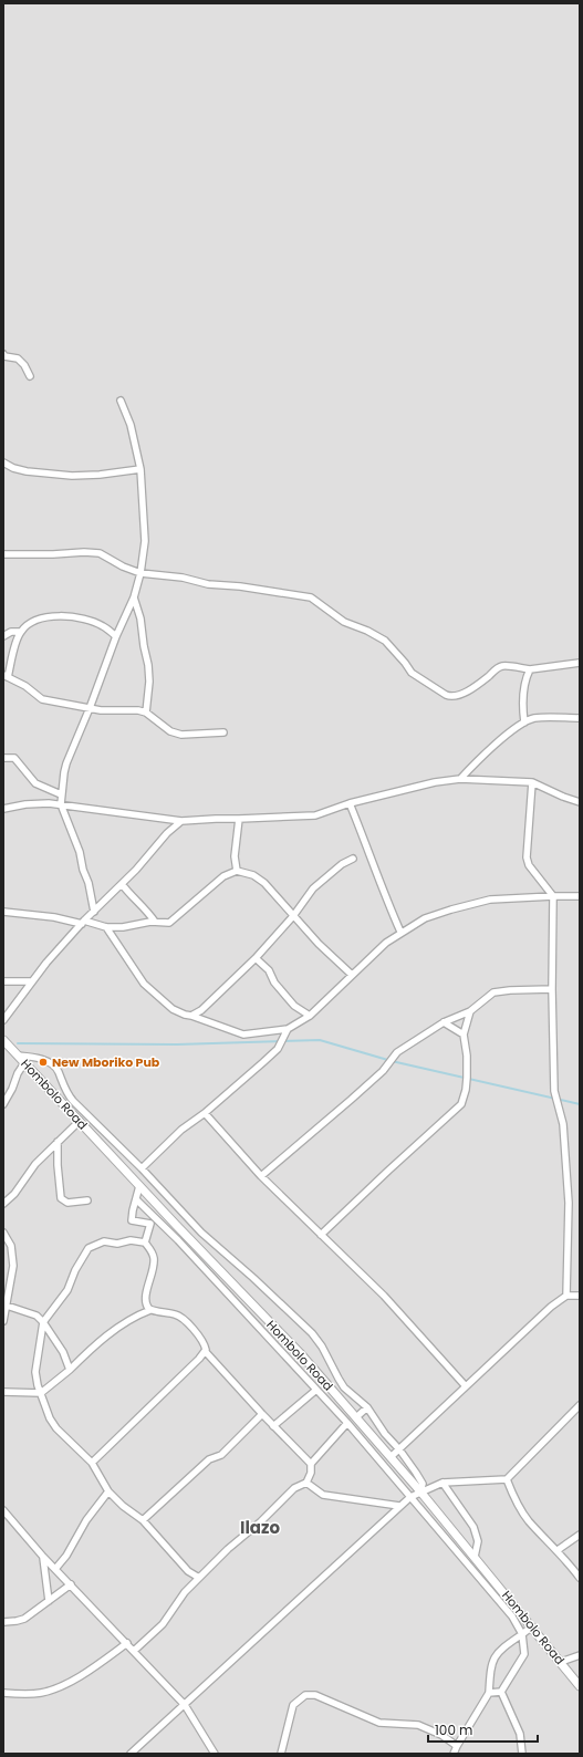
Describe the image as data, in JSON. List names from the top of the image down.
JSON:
{
  "streets": {
    "street": ["Hombolo Road"]
  },
  "districts": ["Ilazo"],
  "places": ["New Mboriko Pub"],
  "scale_bar": "100 m"
}
